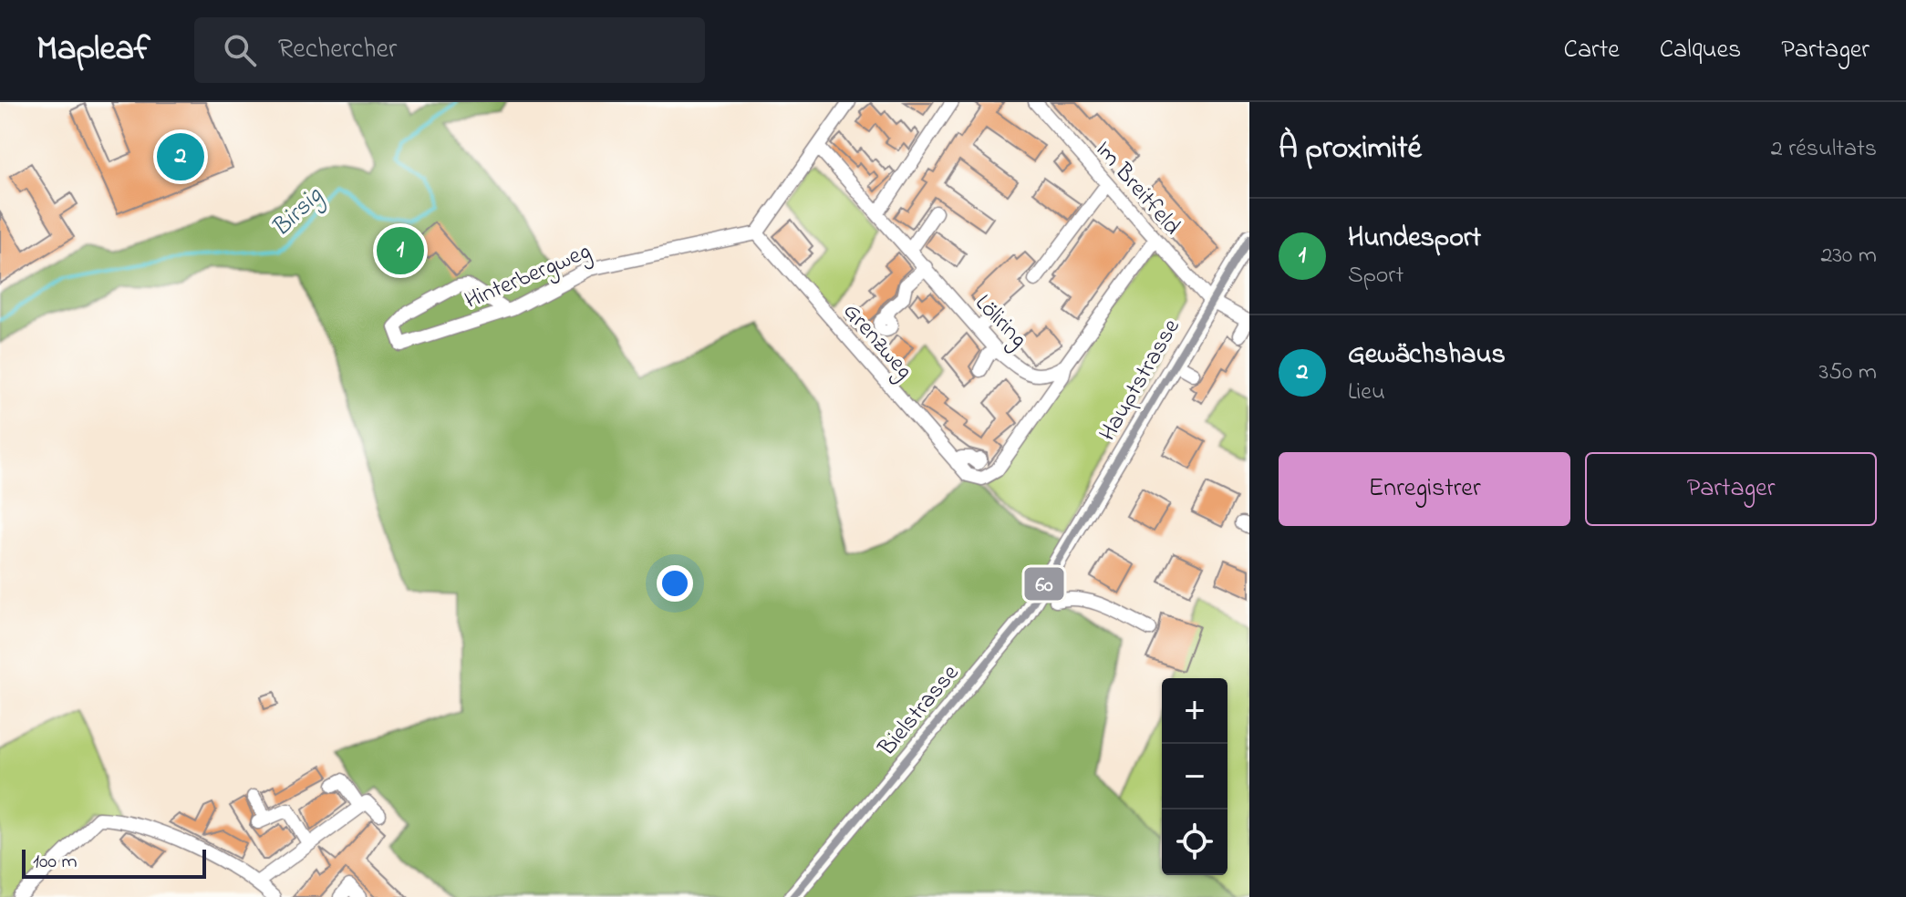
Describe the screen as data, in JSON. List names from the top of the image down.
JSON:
{
  "streets": {
    "main road": ["Hauptstrasse", "Bielstrasse"],
    "street": [
      "Im Breitfeld",
      "Hinterbergweg",
      "Löliring",
      "Grenzweg"
    ]
  },
  "crossings": [
    ["Im Breitfeld", "Hauptstrasse"],
    ["Hinterbergweg", "Grenzweg"],
    ["Löliring", "Grenzweg"],
    ["Hauptstrasse", "Bielstrasse"]
  ],
  "water": ["Birsig"],
  "lines": ["transit line 60"],
  "scale_bar": "100 m",
  "page": {
    "header": "Mapleaf",
    "search": "Rechercher",
    "nav": ["Carte", "Calques", "Partager"],
    "heading": ["À proximité", "2 résultats"],
    "pins": ["2", "1"],
    "list": [
      {
        "mark": "1",
        "name": "Hundesport",
        "note": "Sport",
        "value": "230 m"
      },
      {
        "mark": "2",
        "name": "Gewächshaus",
        "note": "Lieu",
        "value": "350 m"
      }
    ],
    "buttons": ["Enregistrer", "Partager"],
    "map_buttons": ["+", "−"],
    "scale": "100 m"
  }
}
